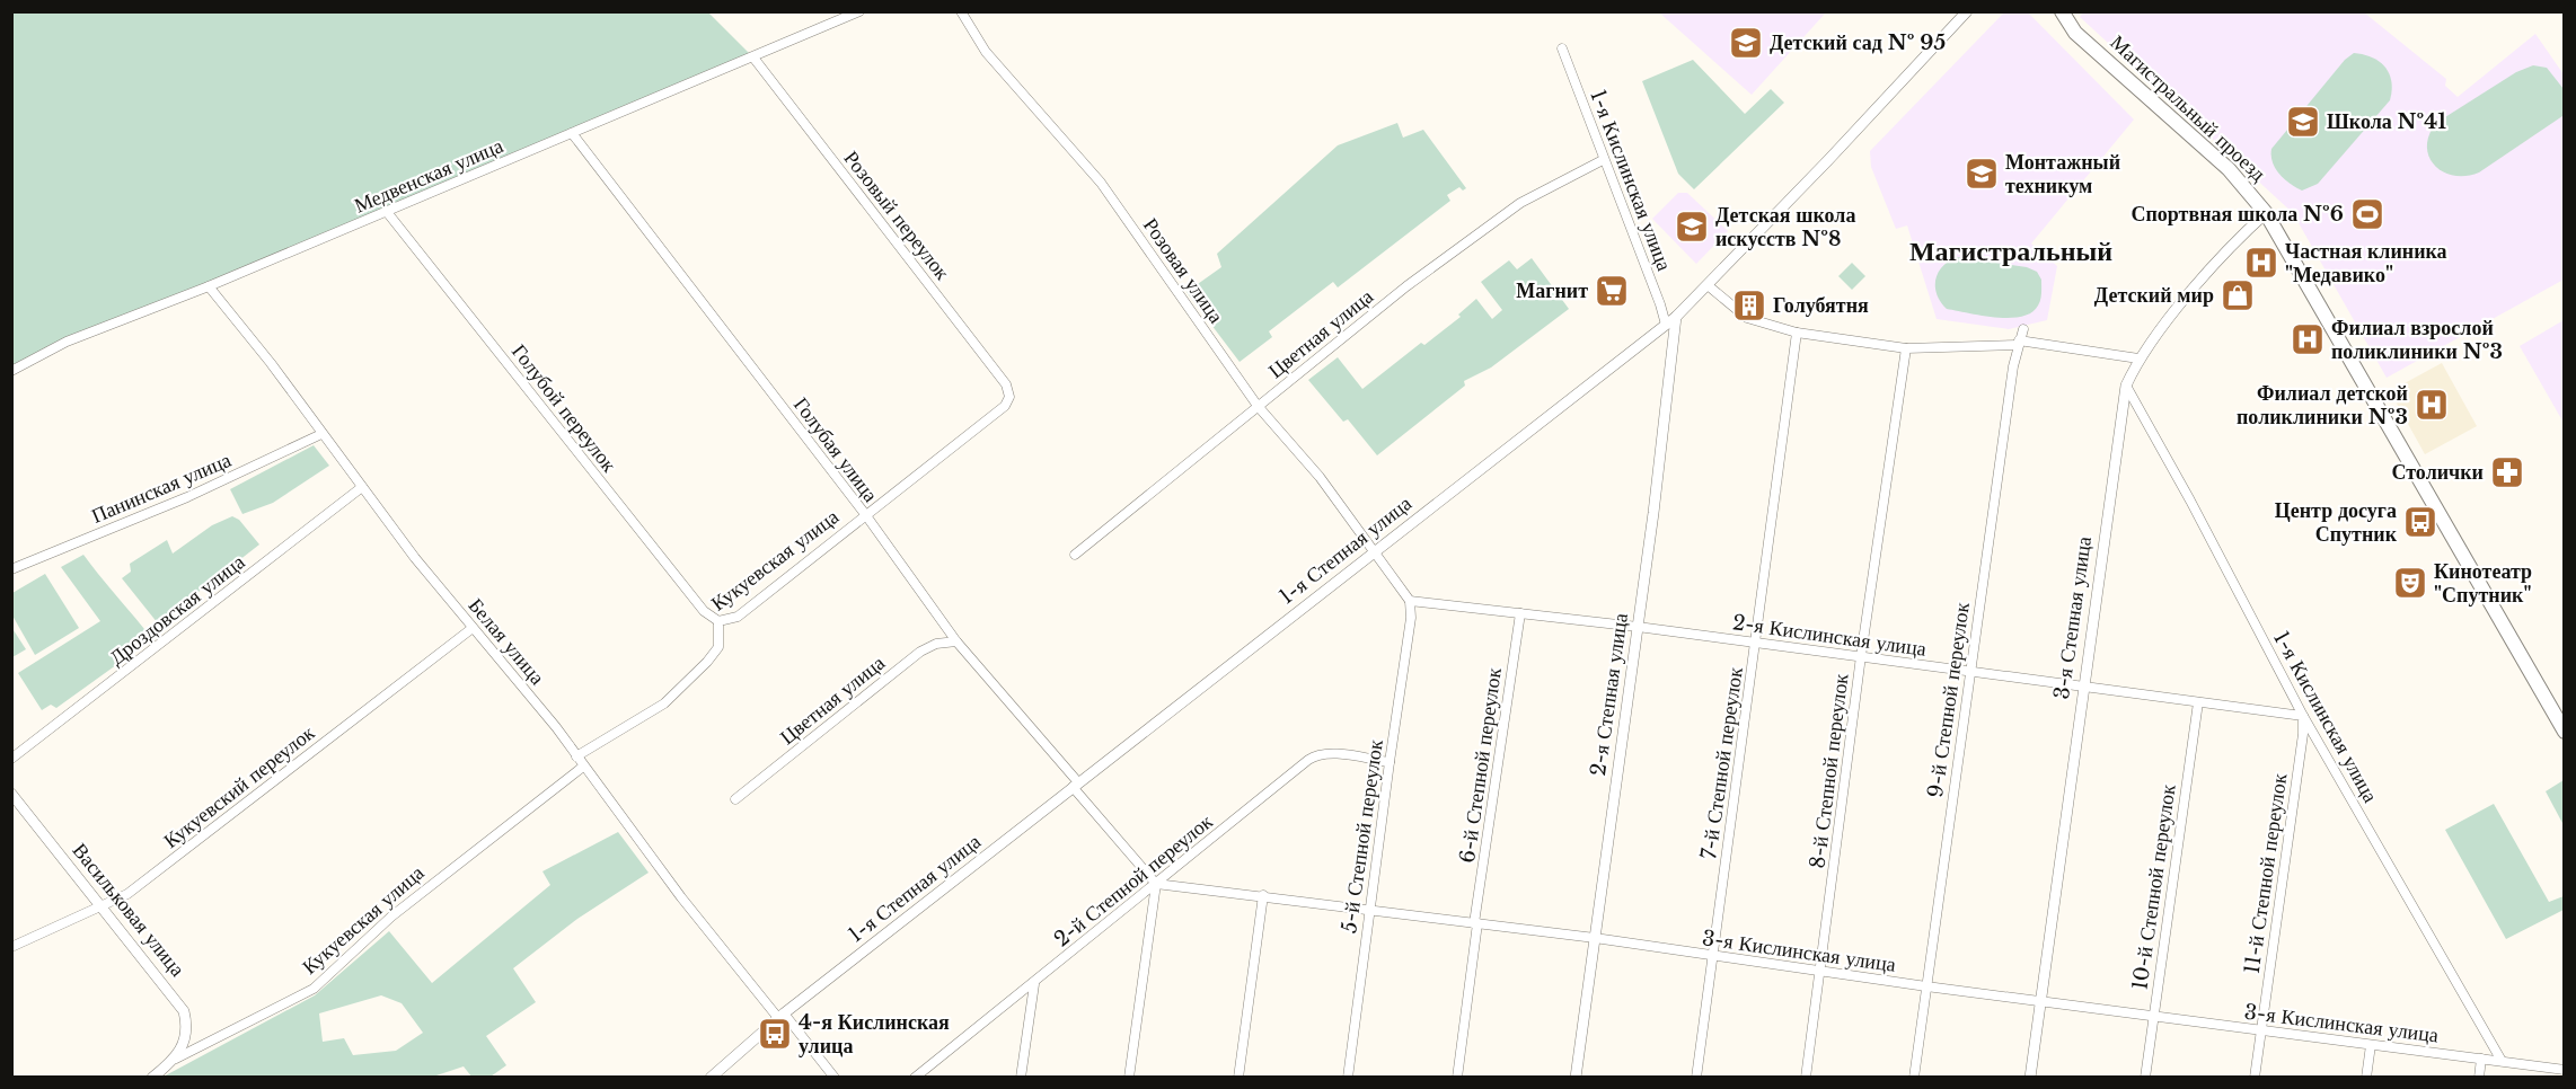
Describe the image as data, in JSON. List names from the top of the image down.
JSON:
{
  "streets": {
    "main road": ["Магистральный проезд"],
    "street": [
      "Медвенская улица",
      "1-я Кислинская улица",
      "Розовый переулок",
      "Розовая улица",
      "Цветная улица",
      "Голубой переулок",
      "Голубая улица",
      "Панинская улица",
      "1-я Степная улица",
      "Кукуевская улица",
      "Дроздовская улица",
      "3-я Степная улица",
      "2-я Кислинская улица",
      "Белая улица",
      "2-я Степная улица",
      "9-й Степной переулок",
      "7-й Степной переулок",
      "6-й Степной переулок",
      "8-й Степной переулок",
      "Кукуевский переулок",
      "5-й Степной переулок",
      "11-й Степной переулок",
      "2-й Степной переулок",
      "10-й Степной переулок",
      "Васильковая улица",
      "3-я Кислинская улица"
    ]
  },
  "crossings": [
    ["Магистральный проезд", "3-я Степная улица"],
    ["Медвенская улица", "Розовый переулок"],
    ["Медвенская улица", "Голубой переулок"],
    ["Медвенская улица", "Голубая улица"],
    ["Медвенская улица", "Белая улица"],
    ["1-я Кислинская улица", "Цветная улица"],
    ["1-я Кислинская улица", "1-я Степная улица"],
    ["1-я Кислинская улица", "3-я Степная улица"],
    ["1-я Кислинская улица", "2-я Кислинская улица"],
    ["1-я Кислинская улица", "11-й Степной переулок"],
    ["1-я Кислинская улица", "3-я Кислинская улица"],
    ["Розовый переулок", "Кукуевская улица"],
    ["Розовая улица", "Цветная улица"],
    ["Розовая улица", "1-я Степная улица"],
    ["Цветная улица", "Голубая улица"],
    ["Голубой переулок", "Кукуевская улица"],
    ["Голубая улица", "1-я Степная улица"],
    ["Голубая улица", "Кукуевская улица"],
    ["Панинская улица", "Белая улица"],
    ["1-я Степная улица", "Белая улица"],
    ["1-я Степная улица", "2-я Степная улица"],
    ["Кукуевская улица", "Белая улица"],
    ["Кукуевская улица", "Васильковая улица"],
    ["Дроздовская улица", "Белая улица"],
    ["3-я Степная улица", "2-я Кислинская улица"],
    ["3-я Степная улица", "3-я Кислинская улица"],
    ["2-я Кислинская улица", "2-я Степная улица"],
    ["2-я Кислинская улица", "9-й Степной переулок"],
    ["2-я Кислинская улица", "7-й Степной переулок"],
    ["2-я Кислинская улица", "6-й Степной переулок"],
    ["2-я Кислинская улица", "8-й Степной переулок"],
    ["2-я Кислинская улица", "5-й Степной переулок"],
    ["2-я Кислинская улица", "11-й Степной переулок"],
    ["2-я Кислинская улица", "10-й Степной переулок"],
    ["Белая улица", "Кукуевский переулок"],
    ["2-я Степная улица", "3-я Кислинская улица"],
    ["9-й Степной переулок", "3-я Кислинская улица"],
    ["7-й Степной переулок", "3-я Кислинская улица"],
    ["6-й Степной переулок", "3-я Кислинская улица"],
    ["8-й Степной переулок", "3-я Кислинская улица"],
    ["Кукуевский переулок", "Васильковая улица"],
    ["5-й Степной переулок", "2-й Степной переулок"],
    ["5-й Степной переулок", "3-я Кислинская улица"],
    ["11-й Степной переулок", "3-я Кислинская улица"],
    ["2-й Степной переулок", "3-я Кислинская улица"],
    ["10-й Степной переулок", "3-я Кислинская улица"]
  ],
  "districts": ["Магистральный"],
  "places": {
    "school or university": [
      "Детский сад № 95",
      "Школа №41",
      "Монтажный техникум",
      "Детская школа искусств №8"
    ],
    "sports": ["Спортвная школа №6"],
    "hospital": ["Частная клиника \"Медавико\"", "Филиал взрослой поликлиники №3", "Филиал детской поликлиники №3"],
    "supermarket": ["Магнит"],
    "shop": ["Детский мир"],
    "building": ["Голубятня"],
    "pharmacy": ["Столички"],
    "bus stop": ["Центр досуга Спутник", "4-я Кислинская улица"],
    "theatre": ["Кинотеатр \"Спутник\""]
  }
}
